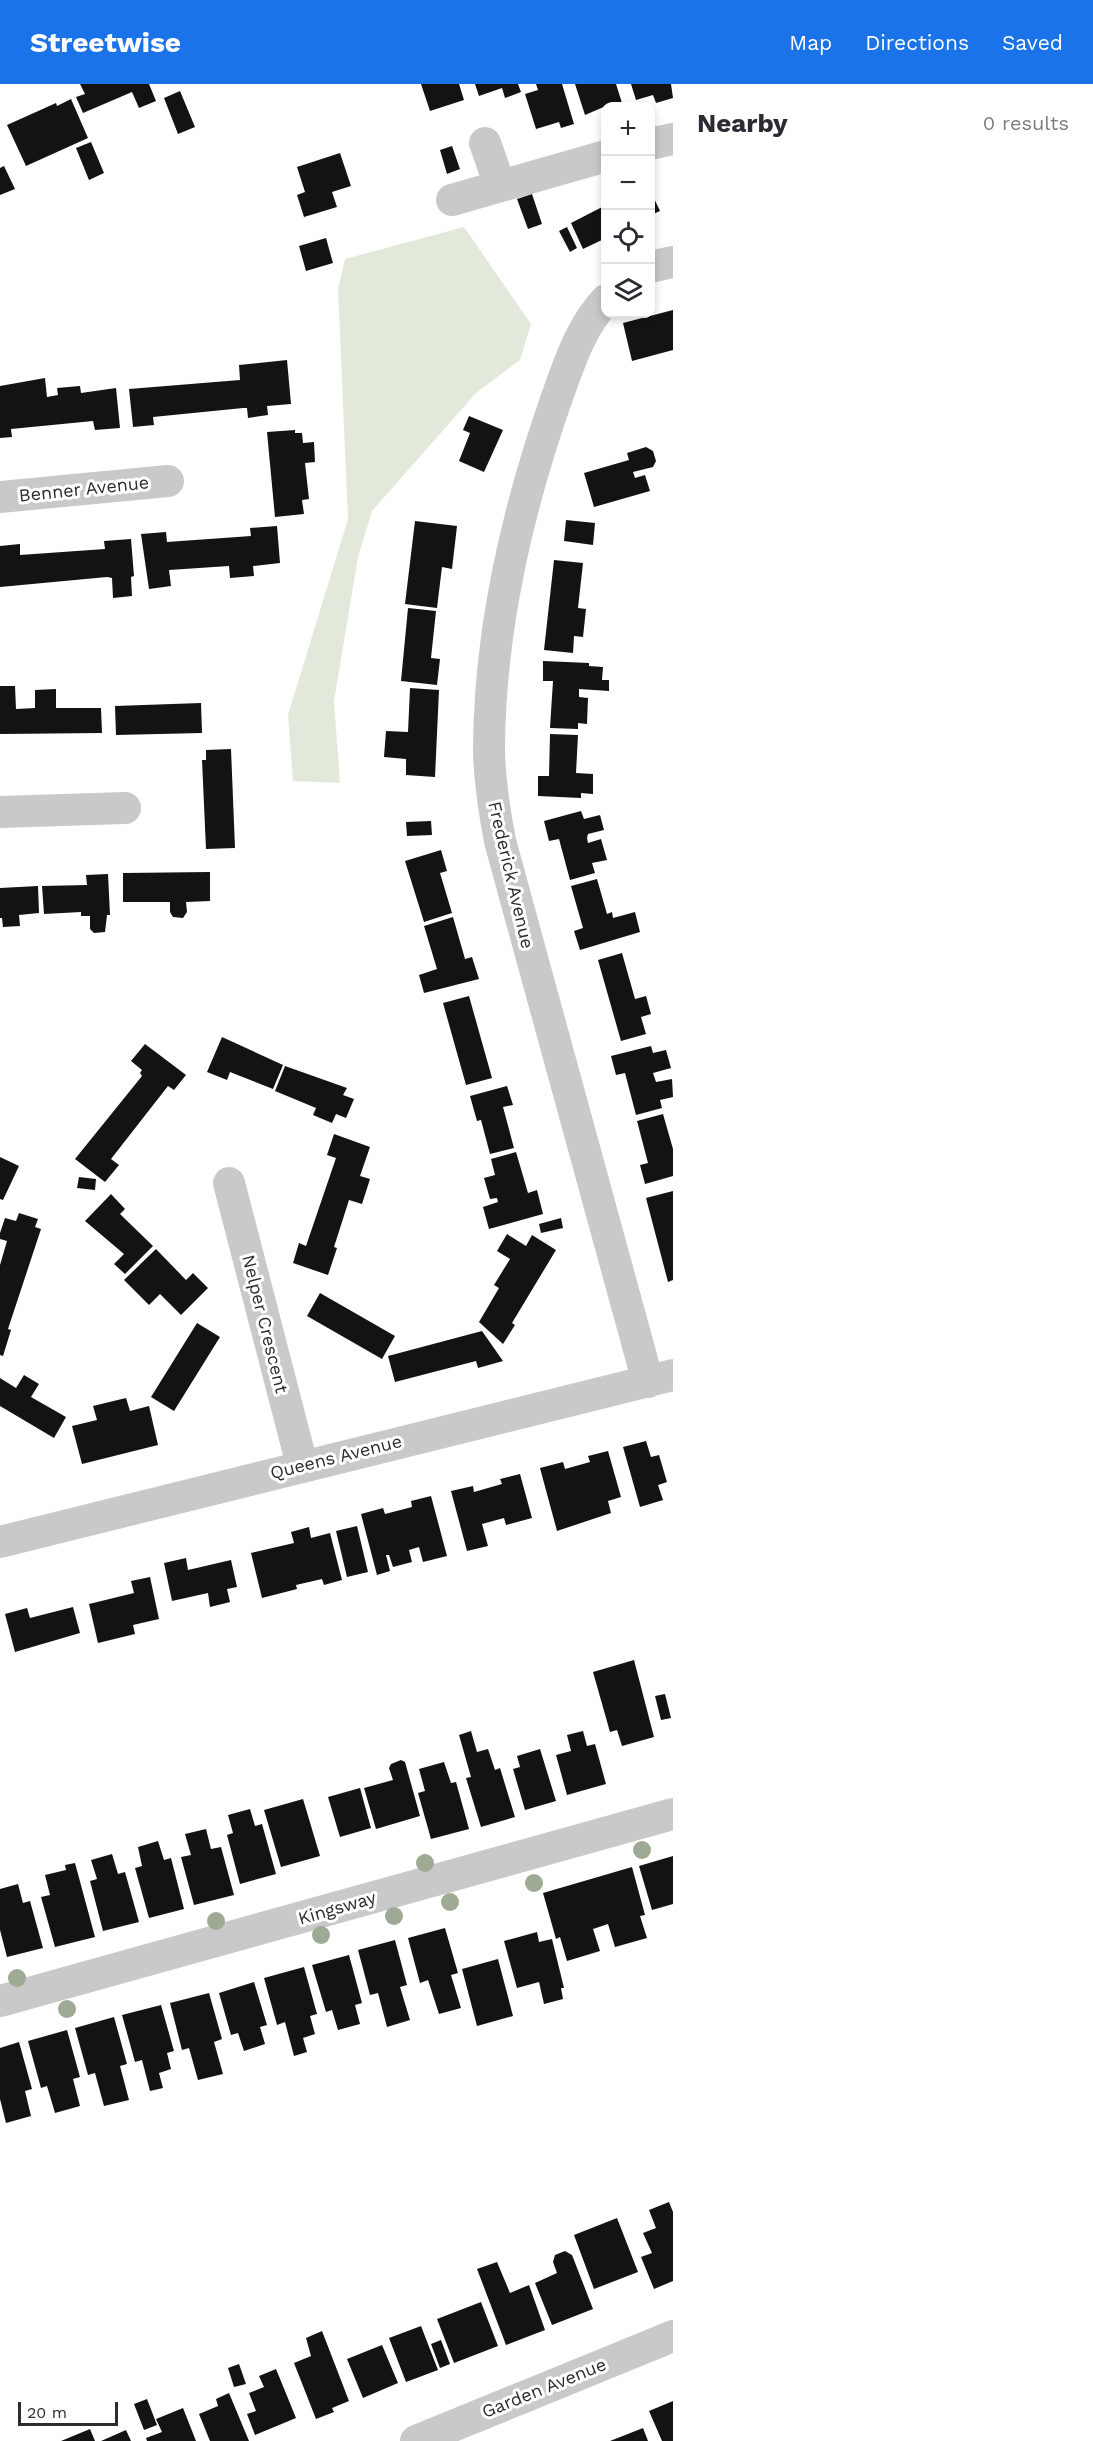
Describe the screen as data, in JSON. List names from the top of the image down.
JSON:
{
  "streets": {
    "street": [
      "Benner Avenue",
      "Frederick Avenue",
      "Nelper Crescent",
      "Queens Avenue",
      "Kingsway",
      "Garden Avenue"
    ]
  },
  "crossings": [
    ["Frederick Avenue", "Queens Avenue"],
    ["Nelper Crescent", "Queens Avenue"]
  ],
  "scale_bar": "20 m",
  "page": {
    "header": "Streetwise",
    "nav": ["Map", "Directions", "Saved"],
    "heading": ["Nearby", "0 results"],
    "map_buttons": ["+", "−"],
    "scale": "20 m"
  }
}
